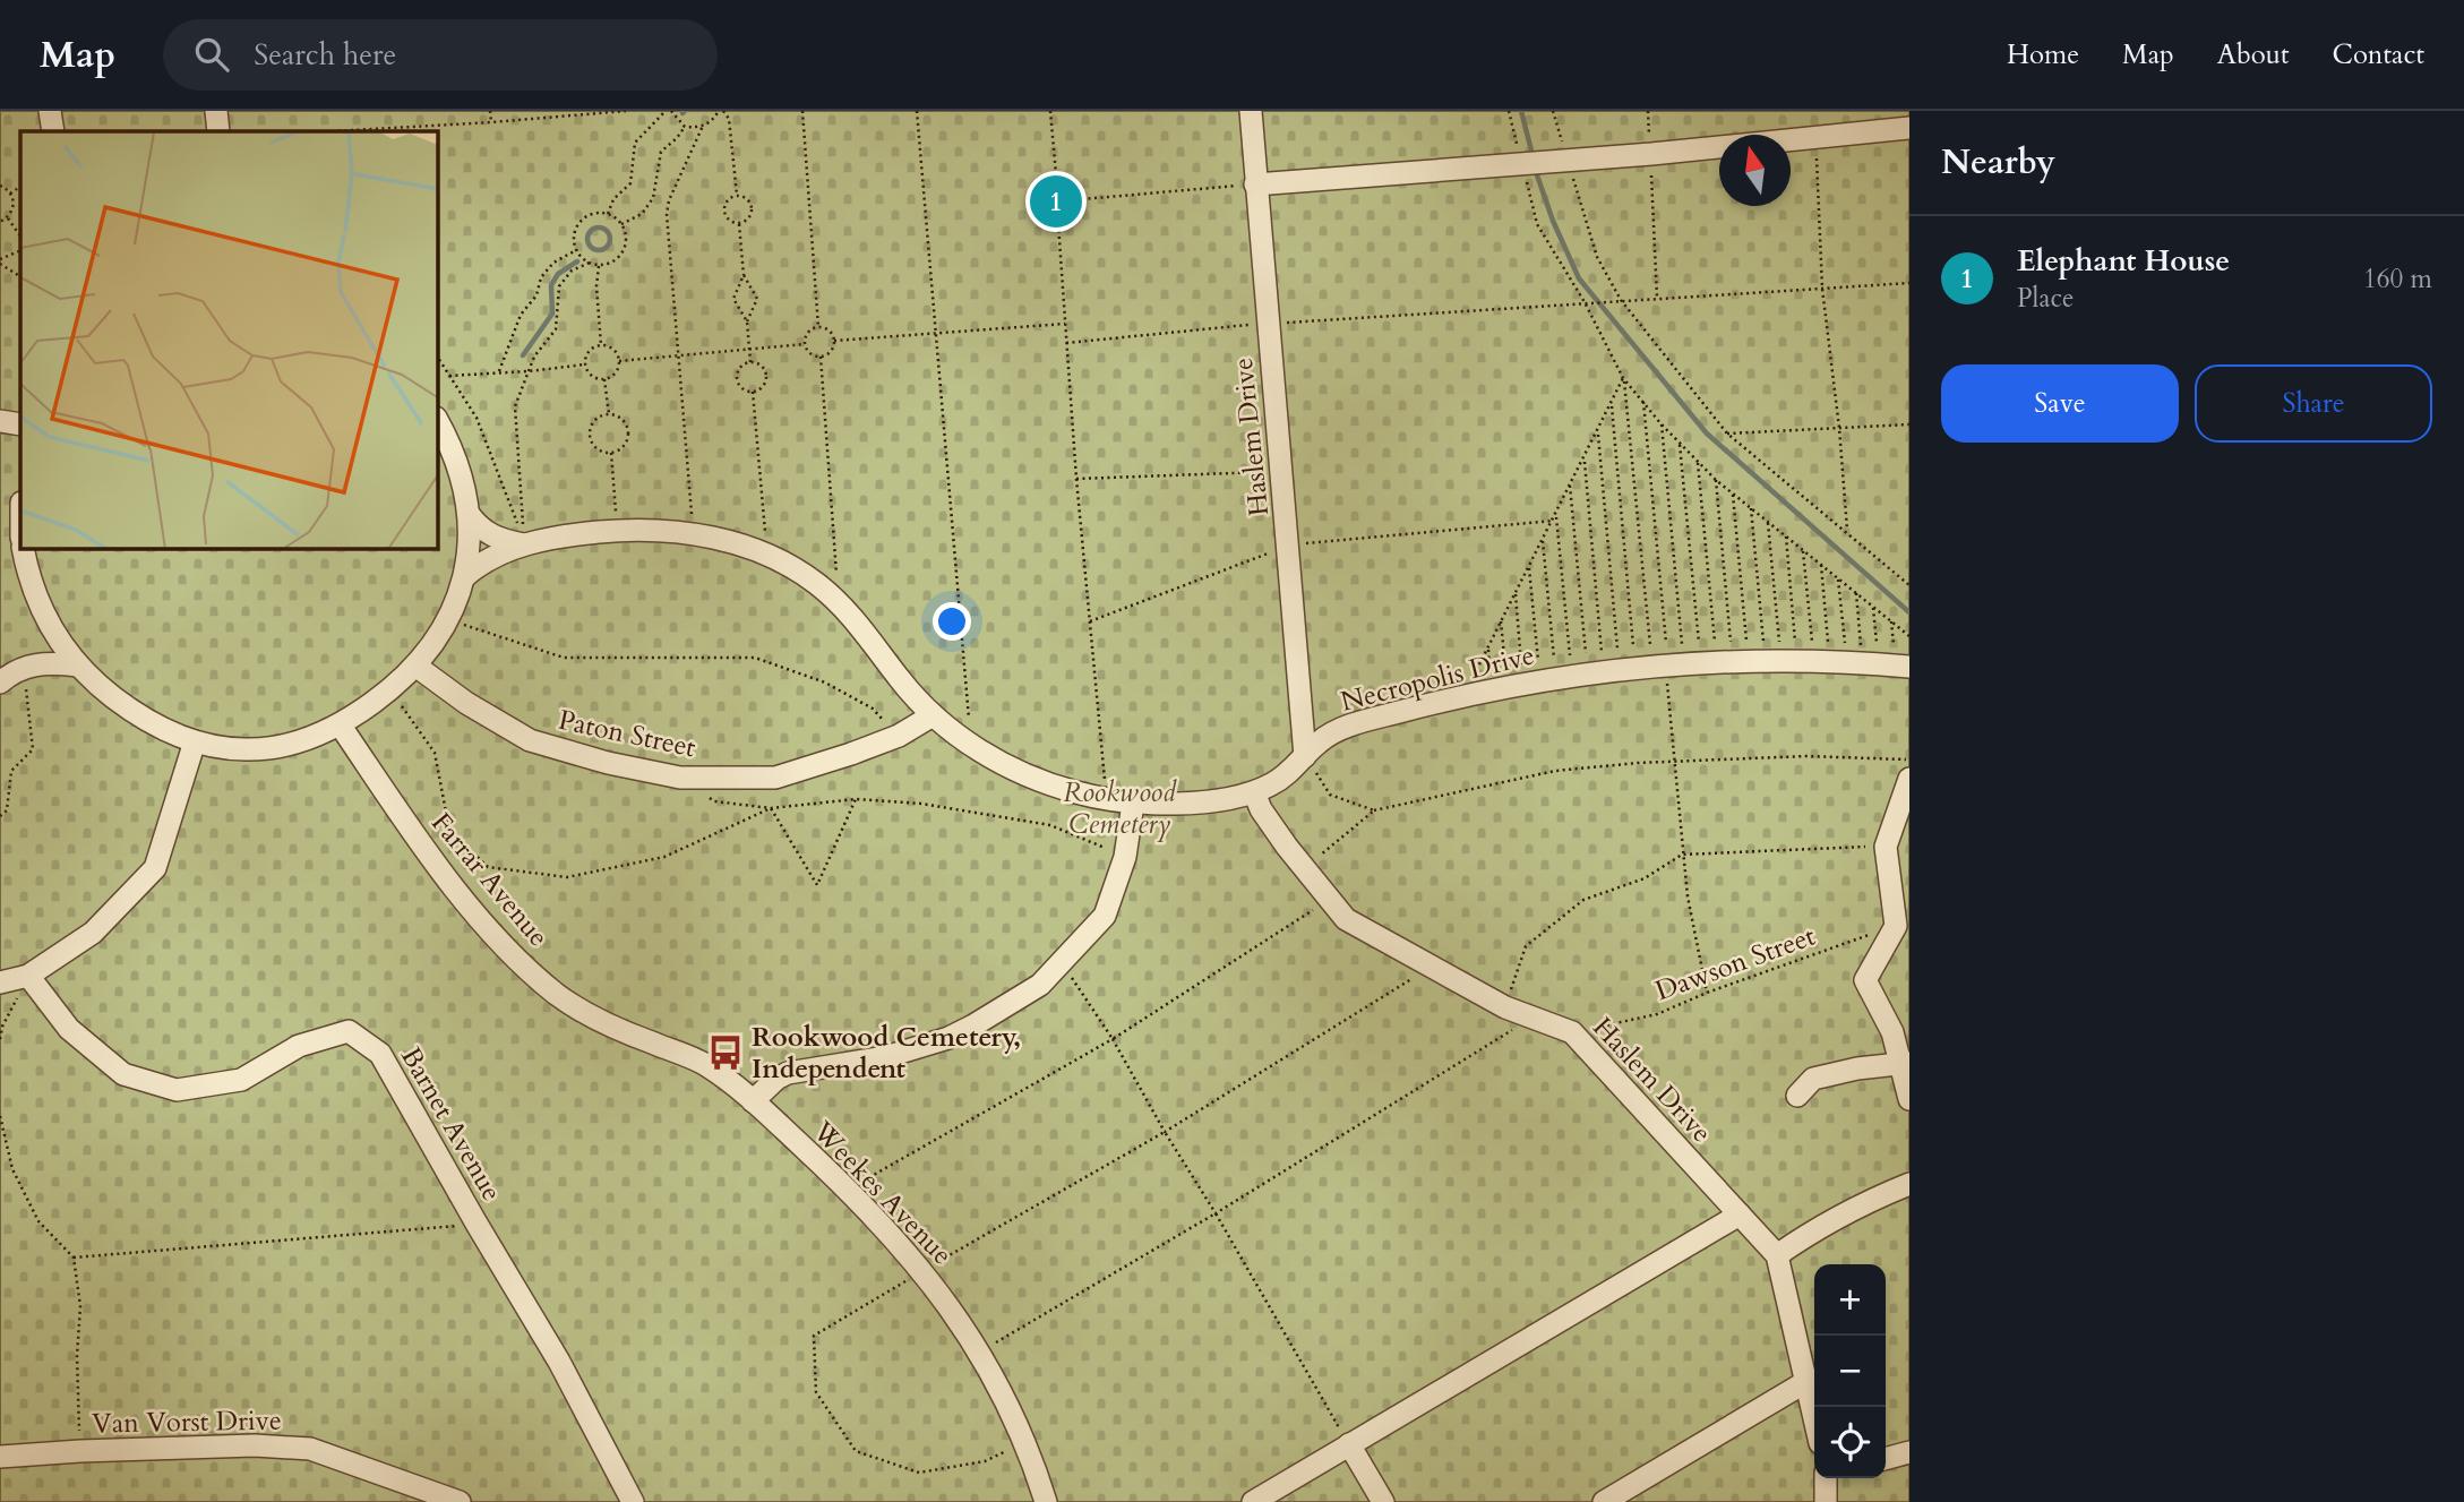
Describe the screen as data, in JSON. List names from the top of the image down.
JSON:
{
  "streets": {
    "street": [
      "Haslem Drive",
      "Necropolis Drive",
      "Paton Street",
      "Farrar Avenue",
      "Barnet Avenue",
      "Weekes Avenue",
      "Van Vorst Drive"
    ],
    "path": ["Dawson Street"]
  },
  "crossings": [
    ["Haslem Drive", "Necropolis Drive"],
    ["Haslem Drive", "Dawson Street"],
    ["Necropolis Drive", "Paton Street"],
    ["Farrar Avenue", "Weekes Avenue"]
  ],
  "parks": ["Rookwood Cemetery"],
  "places": {
    "bus stop": ["Rookwood Cemetery, Independent"]
  },
  "north": "top",
  "page": {
    "header": "Map",
    "search": "Search here",
    "nav": [
      "Home",
      "Map",
      "About",
      "Contact"
    ],
    "heading": "Nearby",
    "pins": "1",
    "list": [
      {
        "mark": "1",
        "name": "Elephant House",
        "note": "Place",
        "value": "160 m"
      }
    ],
    "buttons": ["Save", "Share"],
    "map_buttons": ["+", "−"]
  }
}
